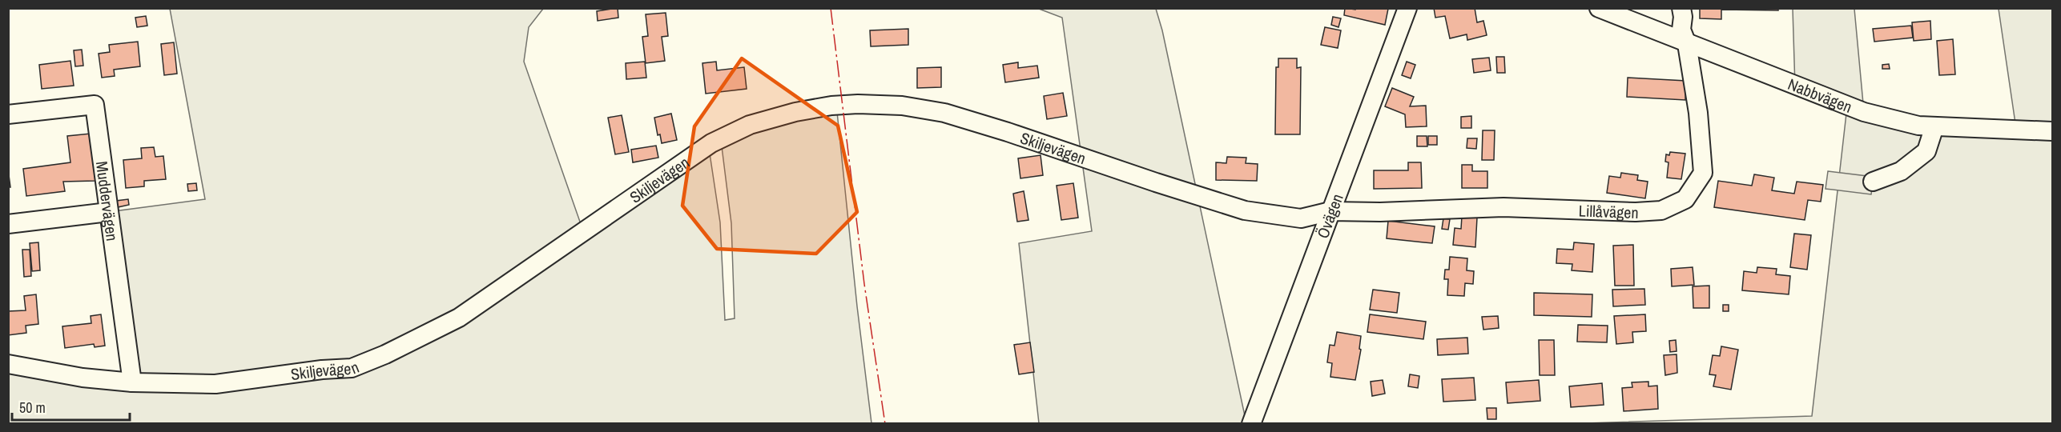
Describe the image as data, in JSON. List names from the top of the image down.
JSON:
{
  "streets": {
    "street": [
      "Nabbvägen",
      "Skiljevägen",
      "Muddervägen",
      "Lillåvägen",
      "Övägen"
    ]
  },
  "crossings": [
    ["Nabbvägen", "Lillåvägen"],
    ["Skiljevägen", "Muddervägen"],
    ["Skiljevägen", "Lillåvägen"],
    ["Skiljevägen", "Övägen"],
    ["Lillåvägen", "Övägen"]
  ],
  "scale_bar": "50 m"
}
